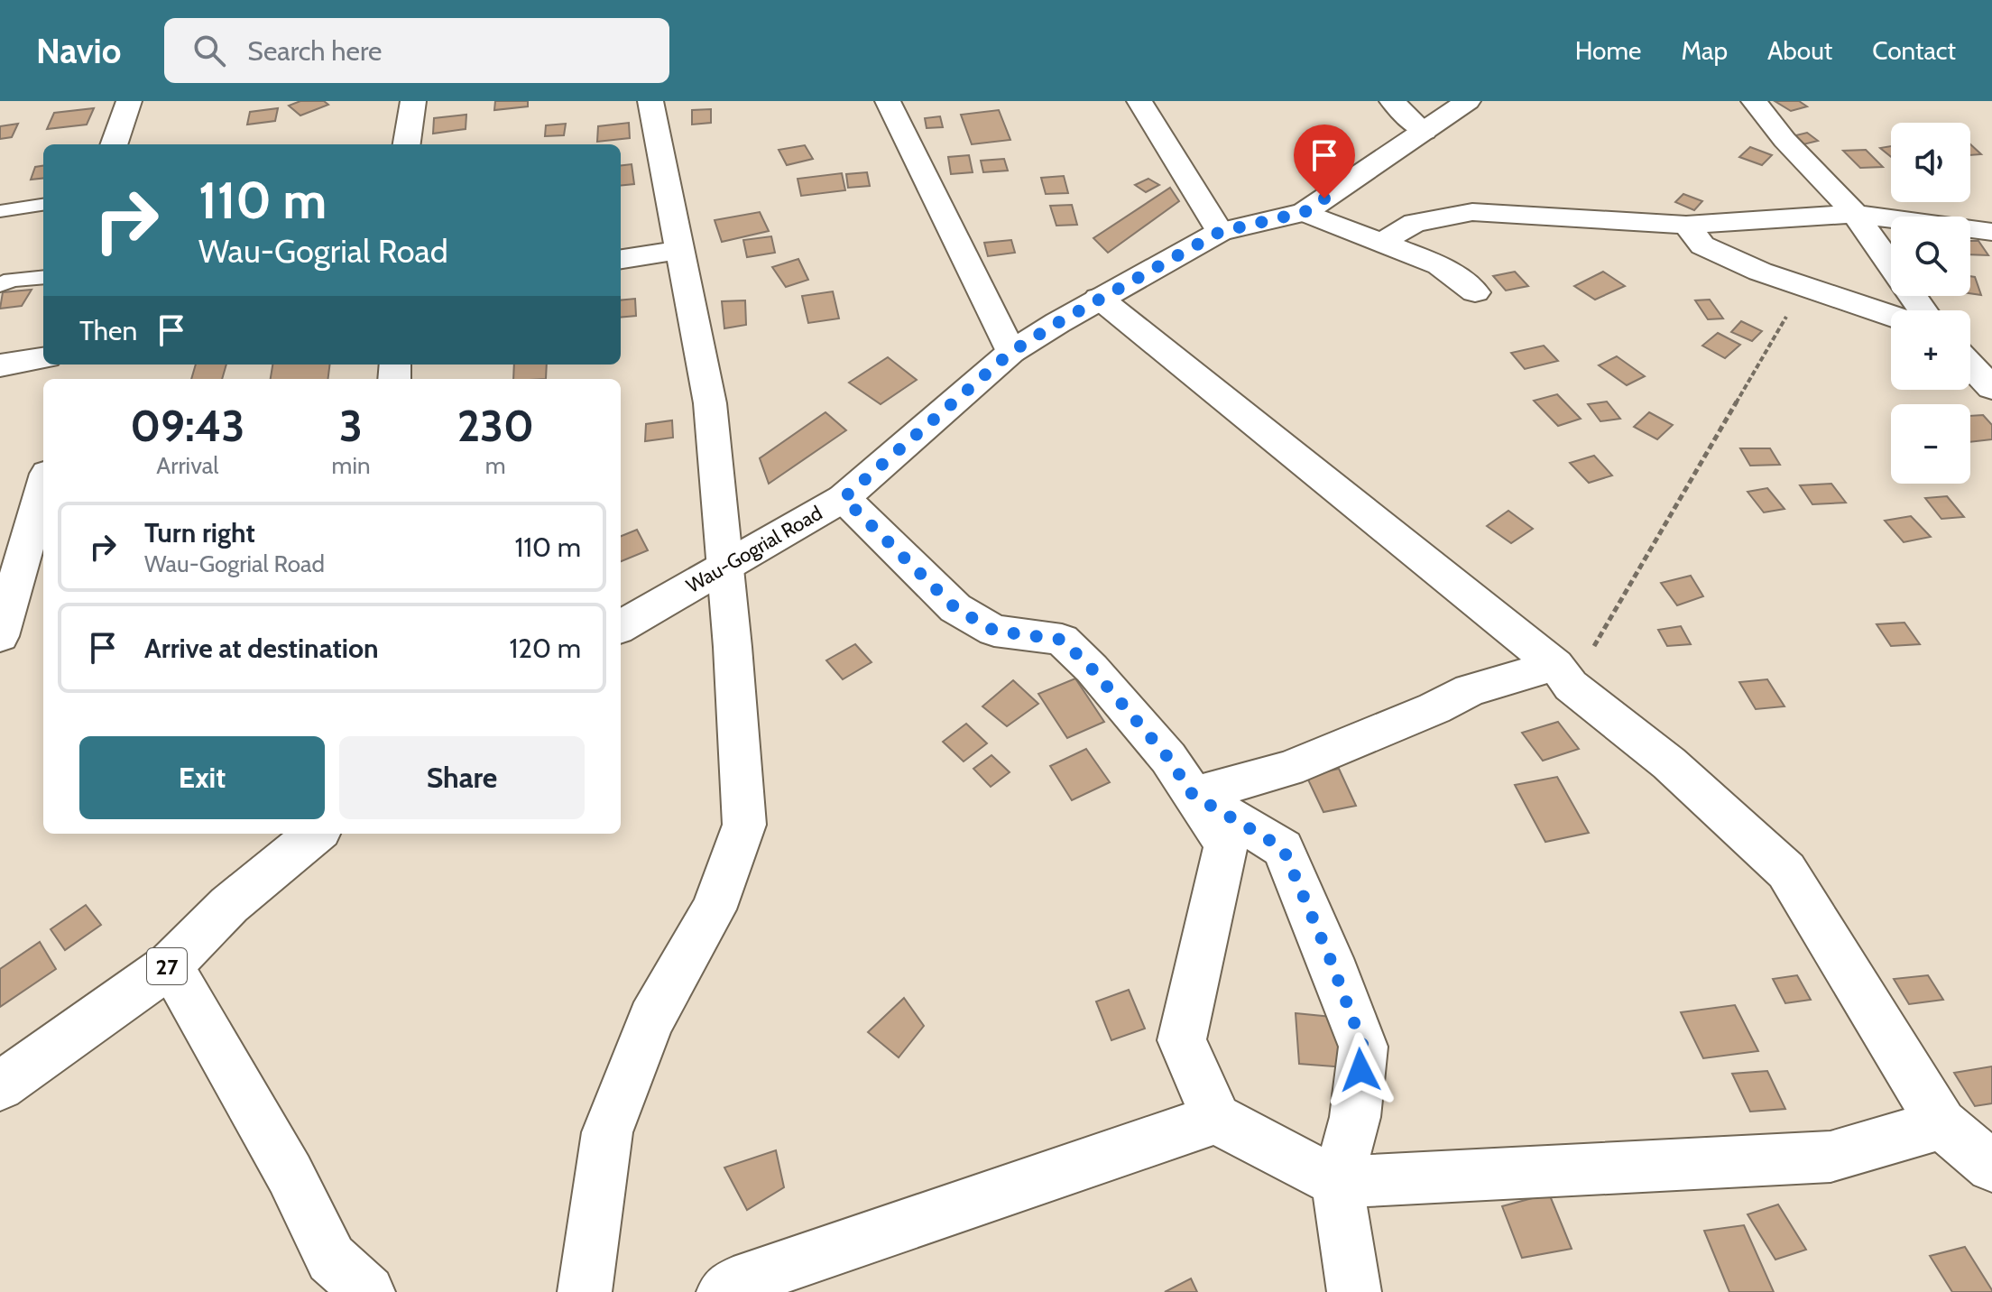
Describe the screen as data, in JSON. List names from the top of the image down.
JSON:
{
  "streets": {
    "street": ["Wau-Gogrial Road", "27"]
  },
  "page": {
    "header": "Navio",
    "search": "Search here",
    "nav": [
      "Home",
      "Map",
      "About",
      "Contact"
    ],
    "map_buttons": ["+", "−"],
    "turn": ["110 m", "Wau-Gogrial Road"],
    "then": "Then",
    "eta": [
      "09:43",
      "Arrival",
      "3",
      "min",
      "230",
      "m"
    ],
    "list": [
      {
        "name": "Turn right",
        "note": "Wau-Gogrial Road",
        "value": "110 m"
      },
      {
        "name": "Arrive at destination",
        "value": "120 m"
      }
    ],
    "buttons": ["Exit", "Share"]
  }
}
